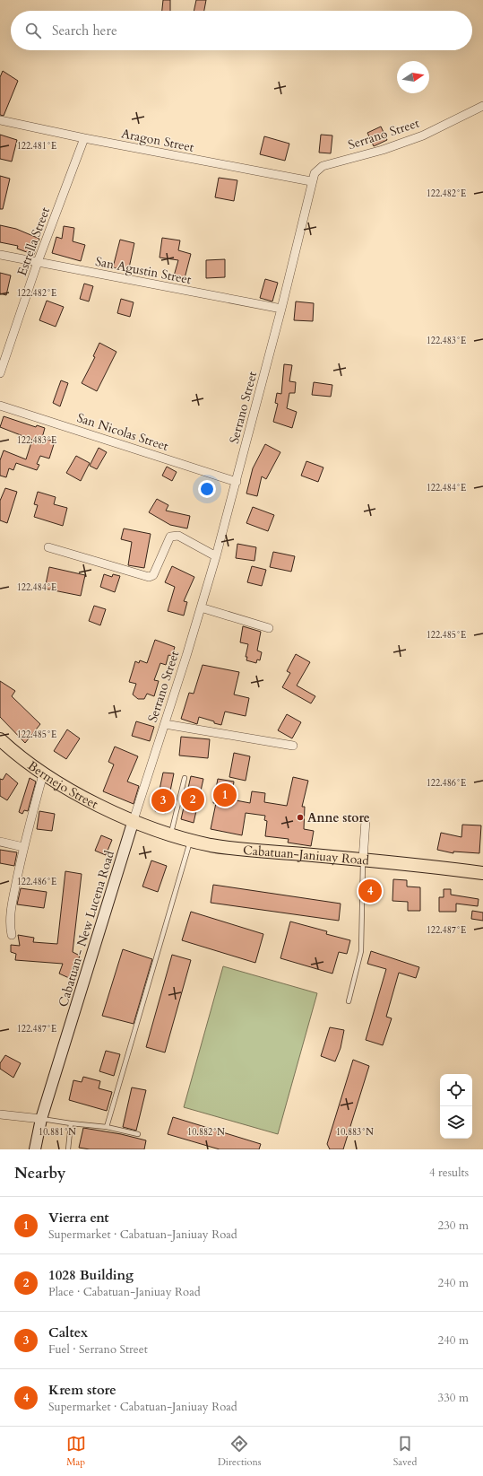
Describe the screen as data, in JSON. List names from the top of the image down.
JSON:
{
  "streets": {
    "main road": ["Bermejo Street", "Cabatuan-Janiuay Road", "Cabatuan - New Lucena Road"],
    "street": [
      "Serrano Street",
      "Aragon Street",
      "Estrella Street",
      "San Agustin Street",
      "San Nicolas Street"
    ]
  },
  "crossings": [
    ["Serrano Street", "Aragon Street"],
    ["Serrano Street", "San Agustin Street"],
    ["Serrano Street", "San Nicolas Street"],
    ["Serrano Street", "Bermejo Street"],
    ["Serrano Street", "Cabatuan-Janiuay Road"],
    ["Serrano Street", "Cabatuan - New Lucena Road"],
    ["Aragon Street", "Estrella Street"],
    ["Estrella Street", "San Agustin Street"],
    ["Bermejo Street", "Cabatuan-Janiuay Road"],
    ["Bermejo Street", "Cabatuan - New Lucena Road"],
    ["Cabatuan-Janiuay Road", "Cabatuan - New Lucena Road"]
  ],
  "places": ["Anne store"],
  "north": "right",
  "page": {
    "search": "Search here",
    "pins": [
      "1",
      "2",
      "3",
      "4"
    ],
    "heading": ["Nearby", "4 results"],
    "list": [
      {
        "mark": "1",
        "name": "Vierra ent",
        "note": "Supermarket · Cabatuan-Janiuay Road",
        "value": "230 m"
      },
      {
        "mark": "2",
        "name": "1028 Building",
        "note": "Place · Cabatuan-Janiuay Road",
        "value": "240 m"
      },
      {
        "mark": "3",
        "name": "Caltex",
        "note": "Fuel · Serrano Street",
        "value": "240 m"
      },
      {
        "mark": "4",
        "name": "Krem store",
        "note": "Supermarket · Cabatuan-Janiuay Road",
        "value": "330 m"
      }
    ],
    "nav": ["Map", "Directions", "Saved"]
  },
  "coordinates": [
    "122.481°E",
    "122.482°E",
    "122.483°E",
    "122.484°E",
    "122.485°E",
    "122.486°E",
    "122.487°E",
    "10.881°N",
    "10.882°N",
    "10.883°N"
  ]
}
